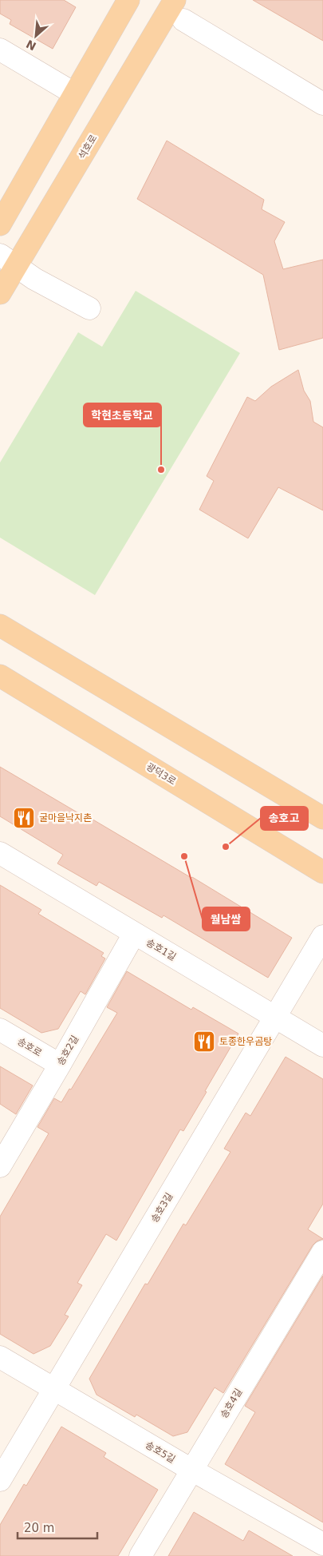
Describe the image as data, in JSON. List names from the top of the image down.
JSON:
{
  "streets": {
    "main road": ["석호로", "광덕3로"],
    "street": [
      "송호1길",
      "송호로",
      "송호2길",
      "송호3길",
      "송호4길",
      "송호5길"
    ]
  },
  "crossings": [
    ["송호1길", "송호2길"],
    ["송호1길", "송호3길"],
    ["송호로", "송호2길"],
    ["송호3길", "송호5길"],
    ["송호4길", "송호5길"]
  ],
  "places": {
    "other": ["학현초등학교", "송호고", "월남쌈"],
    "restaurant": ["굴마을낙지촌", "토종한우곰탕"]
  },
  "scale_bar": "20 m",
  "north": "bottom left"
}
